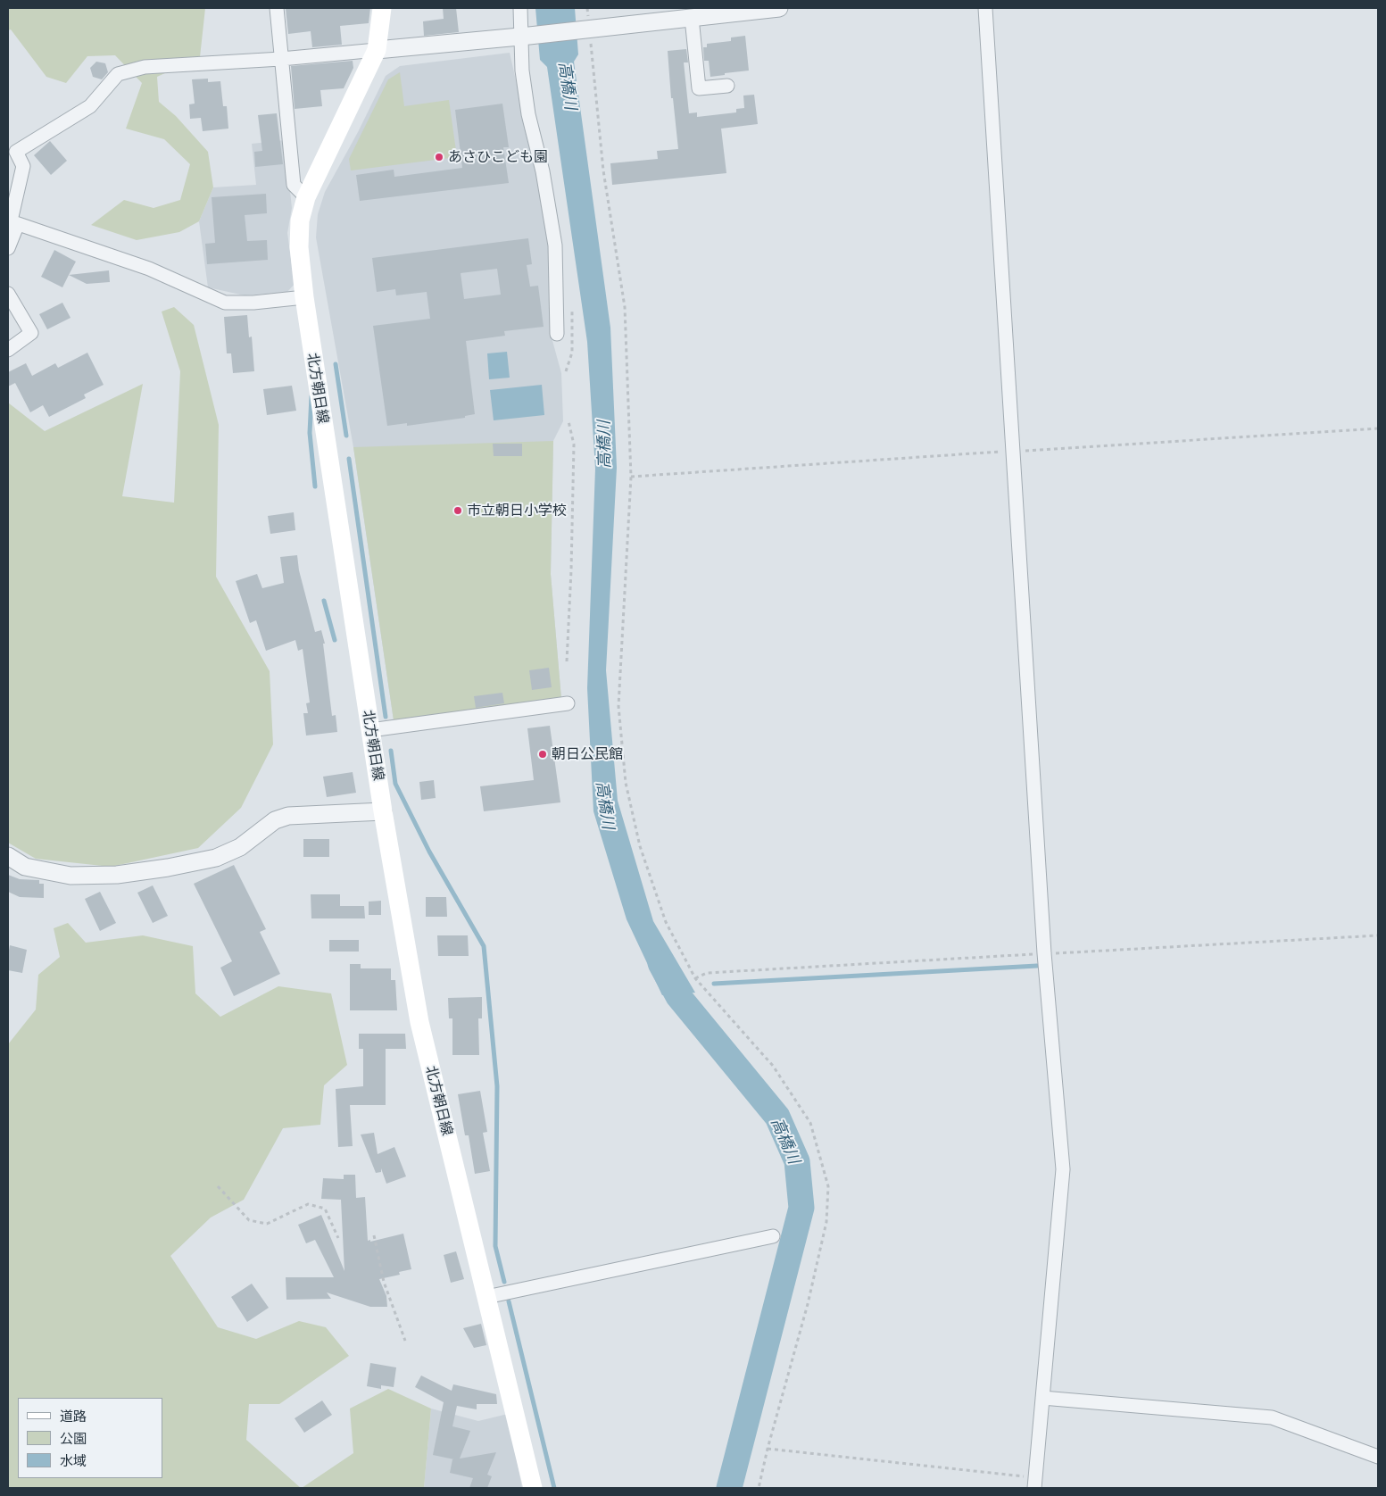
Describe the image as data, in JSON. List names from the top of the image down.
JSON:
{
  "streets": {
    "main road": ["北方朝日線"]
  },
  "water": ["高橋川"],
  "places": ["あさひこども園", "市立朝日小学校", "朝日公民館"],
  "legend": ["道路", "公園", "水域"]
}
